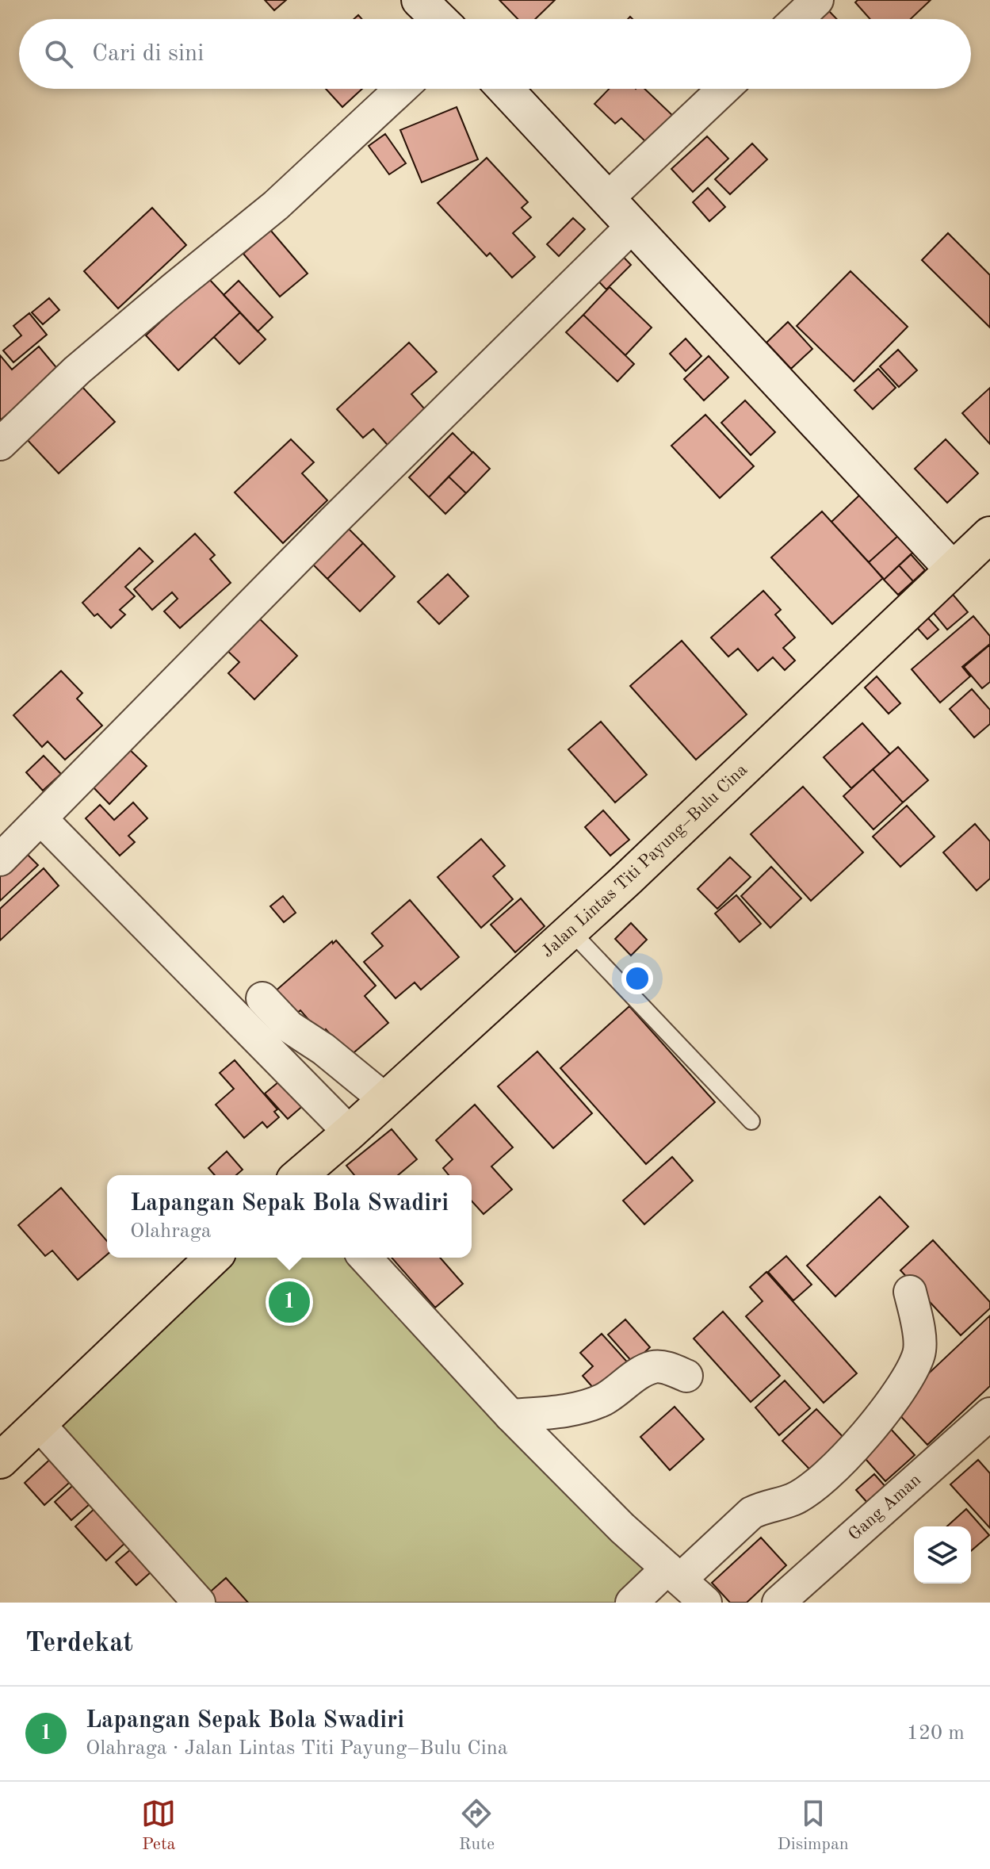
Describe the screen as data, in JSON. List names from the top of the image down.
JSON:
{
  "streets": {
    "main road": ["Jalan Lintas Titi Payung–Bulu Cina"],
    "street": ["Gang Aman"]
  },
  "page": {
    "search": "Cari di sini",
    "popup": ["Lapangan Sepak Bola Swadiri", "Olahraga"],
    "pins": "1",
    "heading": "Terdekat",
    "list": [
      {
        "mark": "1",
        "name": "Lapangan Sepak Bola Swadiri",
        "note": "Olahraga · Jalan Lintas Titi Payung–Bulu Cina",
        "value": "120 m"
      }
    ],
    "nav": ["Peta", "Rute", "Disimpan"]
  }
}
